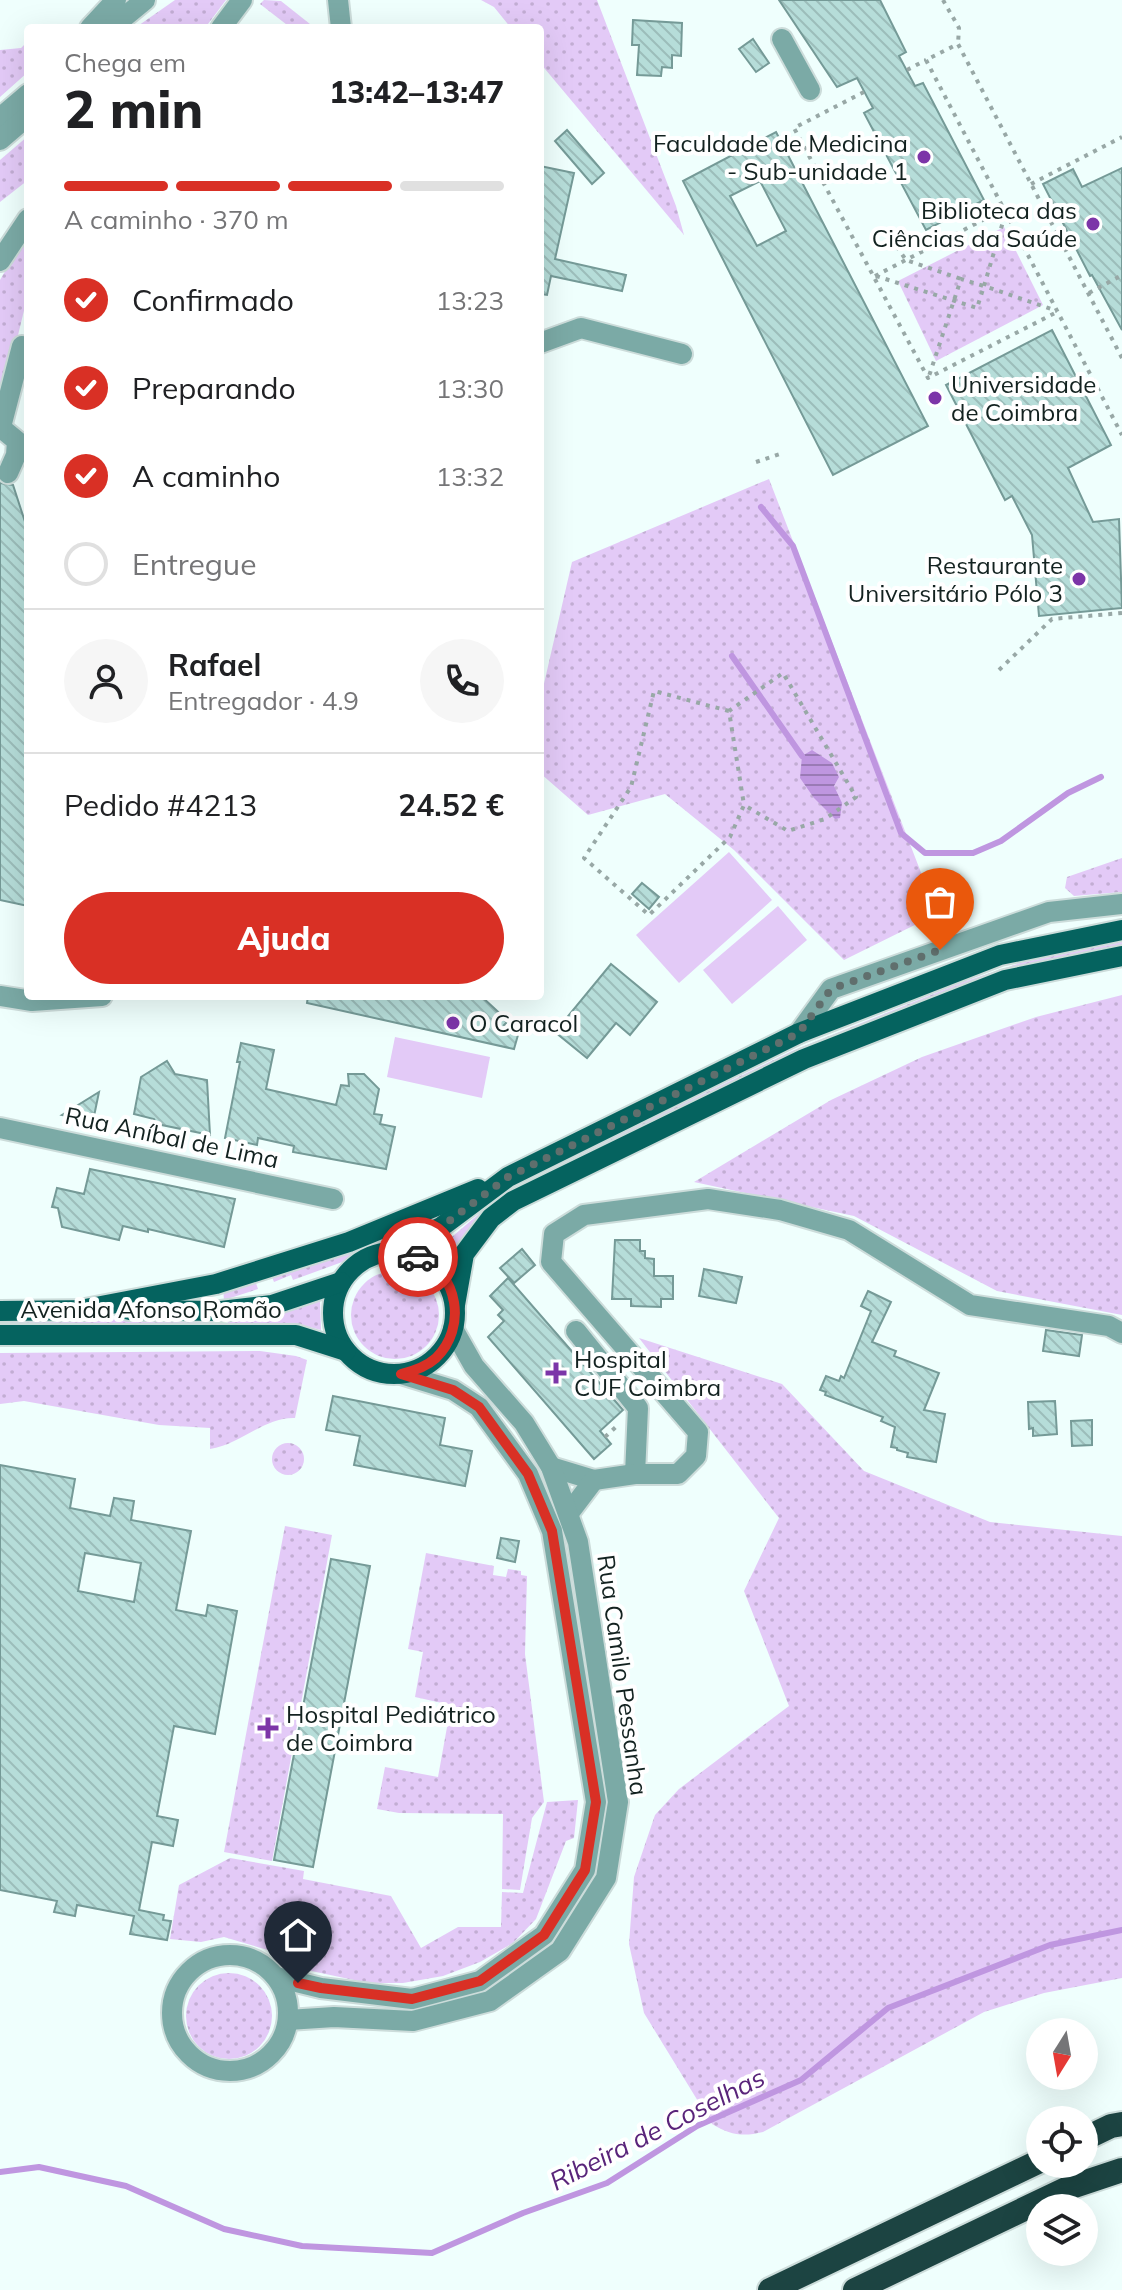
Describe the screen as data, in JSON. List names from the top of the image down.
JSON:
{
  "streets": {
    "main road": ["Avenida Afonso Romão"],
    "street": ["Rua Aníbal de Lima", "Rua Camilo Pessanha"]
  },
  "crossings": [
    ["Avenida Afonso Romão", "Rua Camilo Pessanha"]
  ],
  "water": ["Ribeira de Coselhas"],
  "places": {
    "other": [
      "Faculdade de Medicina - Sub-unidade 1",
      "Biblioteca das Ciências da Saúde",
      "Universidade de Coimbra",
      "Restaurante Universitário Pólo 3",
      "O Caracol"
    ],
    "health": ["Hospital CUF Coimbra", "Hospital Pediátrico de Coimbra"]
  },
  "north": "bottom",
  "page": {
    "heading": ["2 min", "Chega em", "13:42–13:47"],
    "panel": [
      "Rafael",
      "Entregador · 4.9",
      "Pedido #4213",
      "24.52 €"
    ],
    "bar": "A caminho · 370 m",
    "list": [
      ["Confirmado", "13:23"],
      ["Preparando", "13:30"],
      ["A caminho", "13:32"],
      "Entregue"
    ],
    "buttons": "Ajuda"
  }
}
